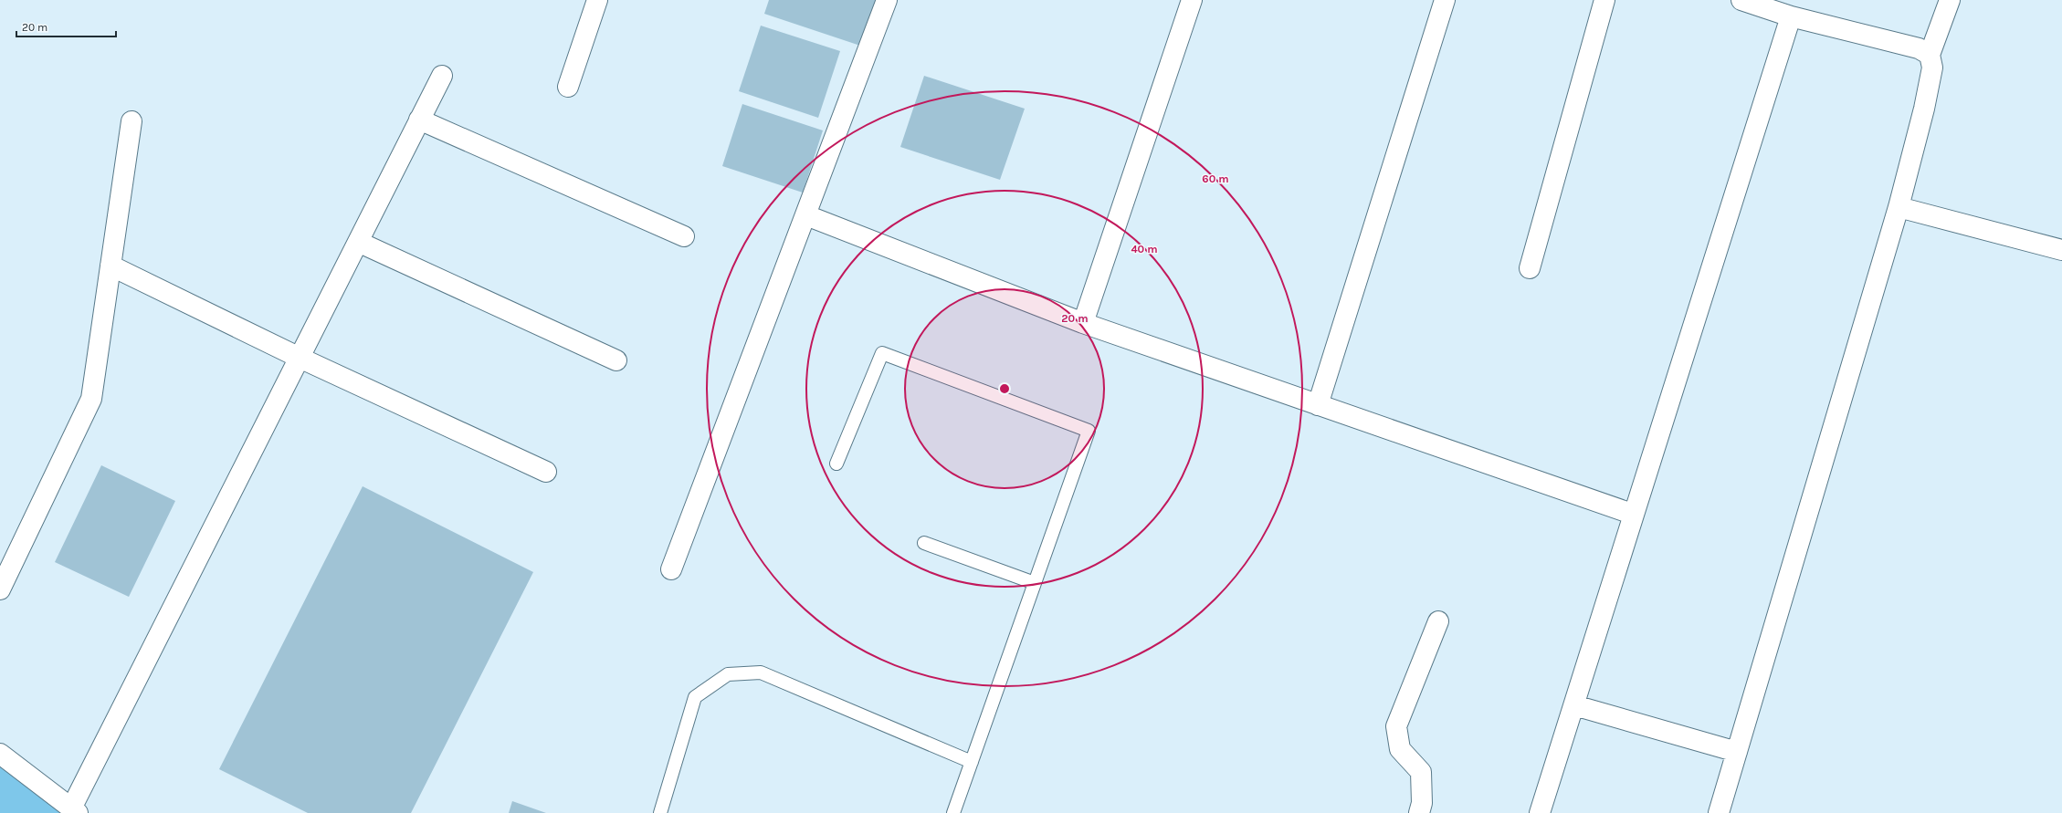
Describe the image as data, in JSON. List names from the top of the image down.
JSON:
{
  "scale_bar": "20 m",
  "rings": ["60 m", "40 m", "20 m"]
}
